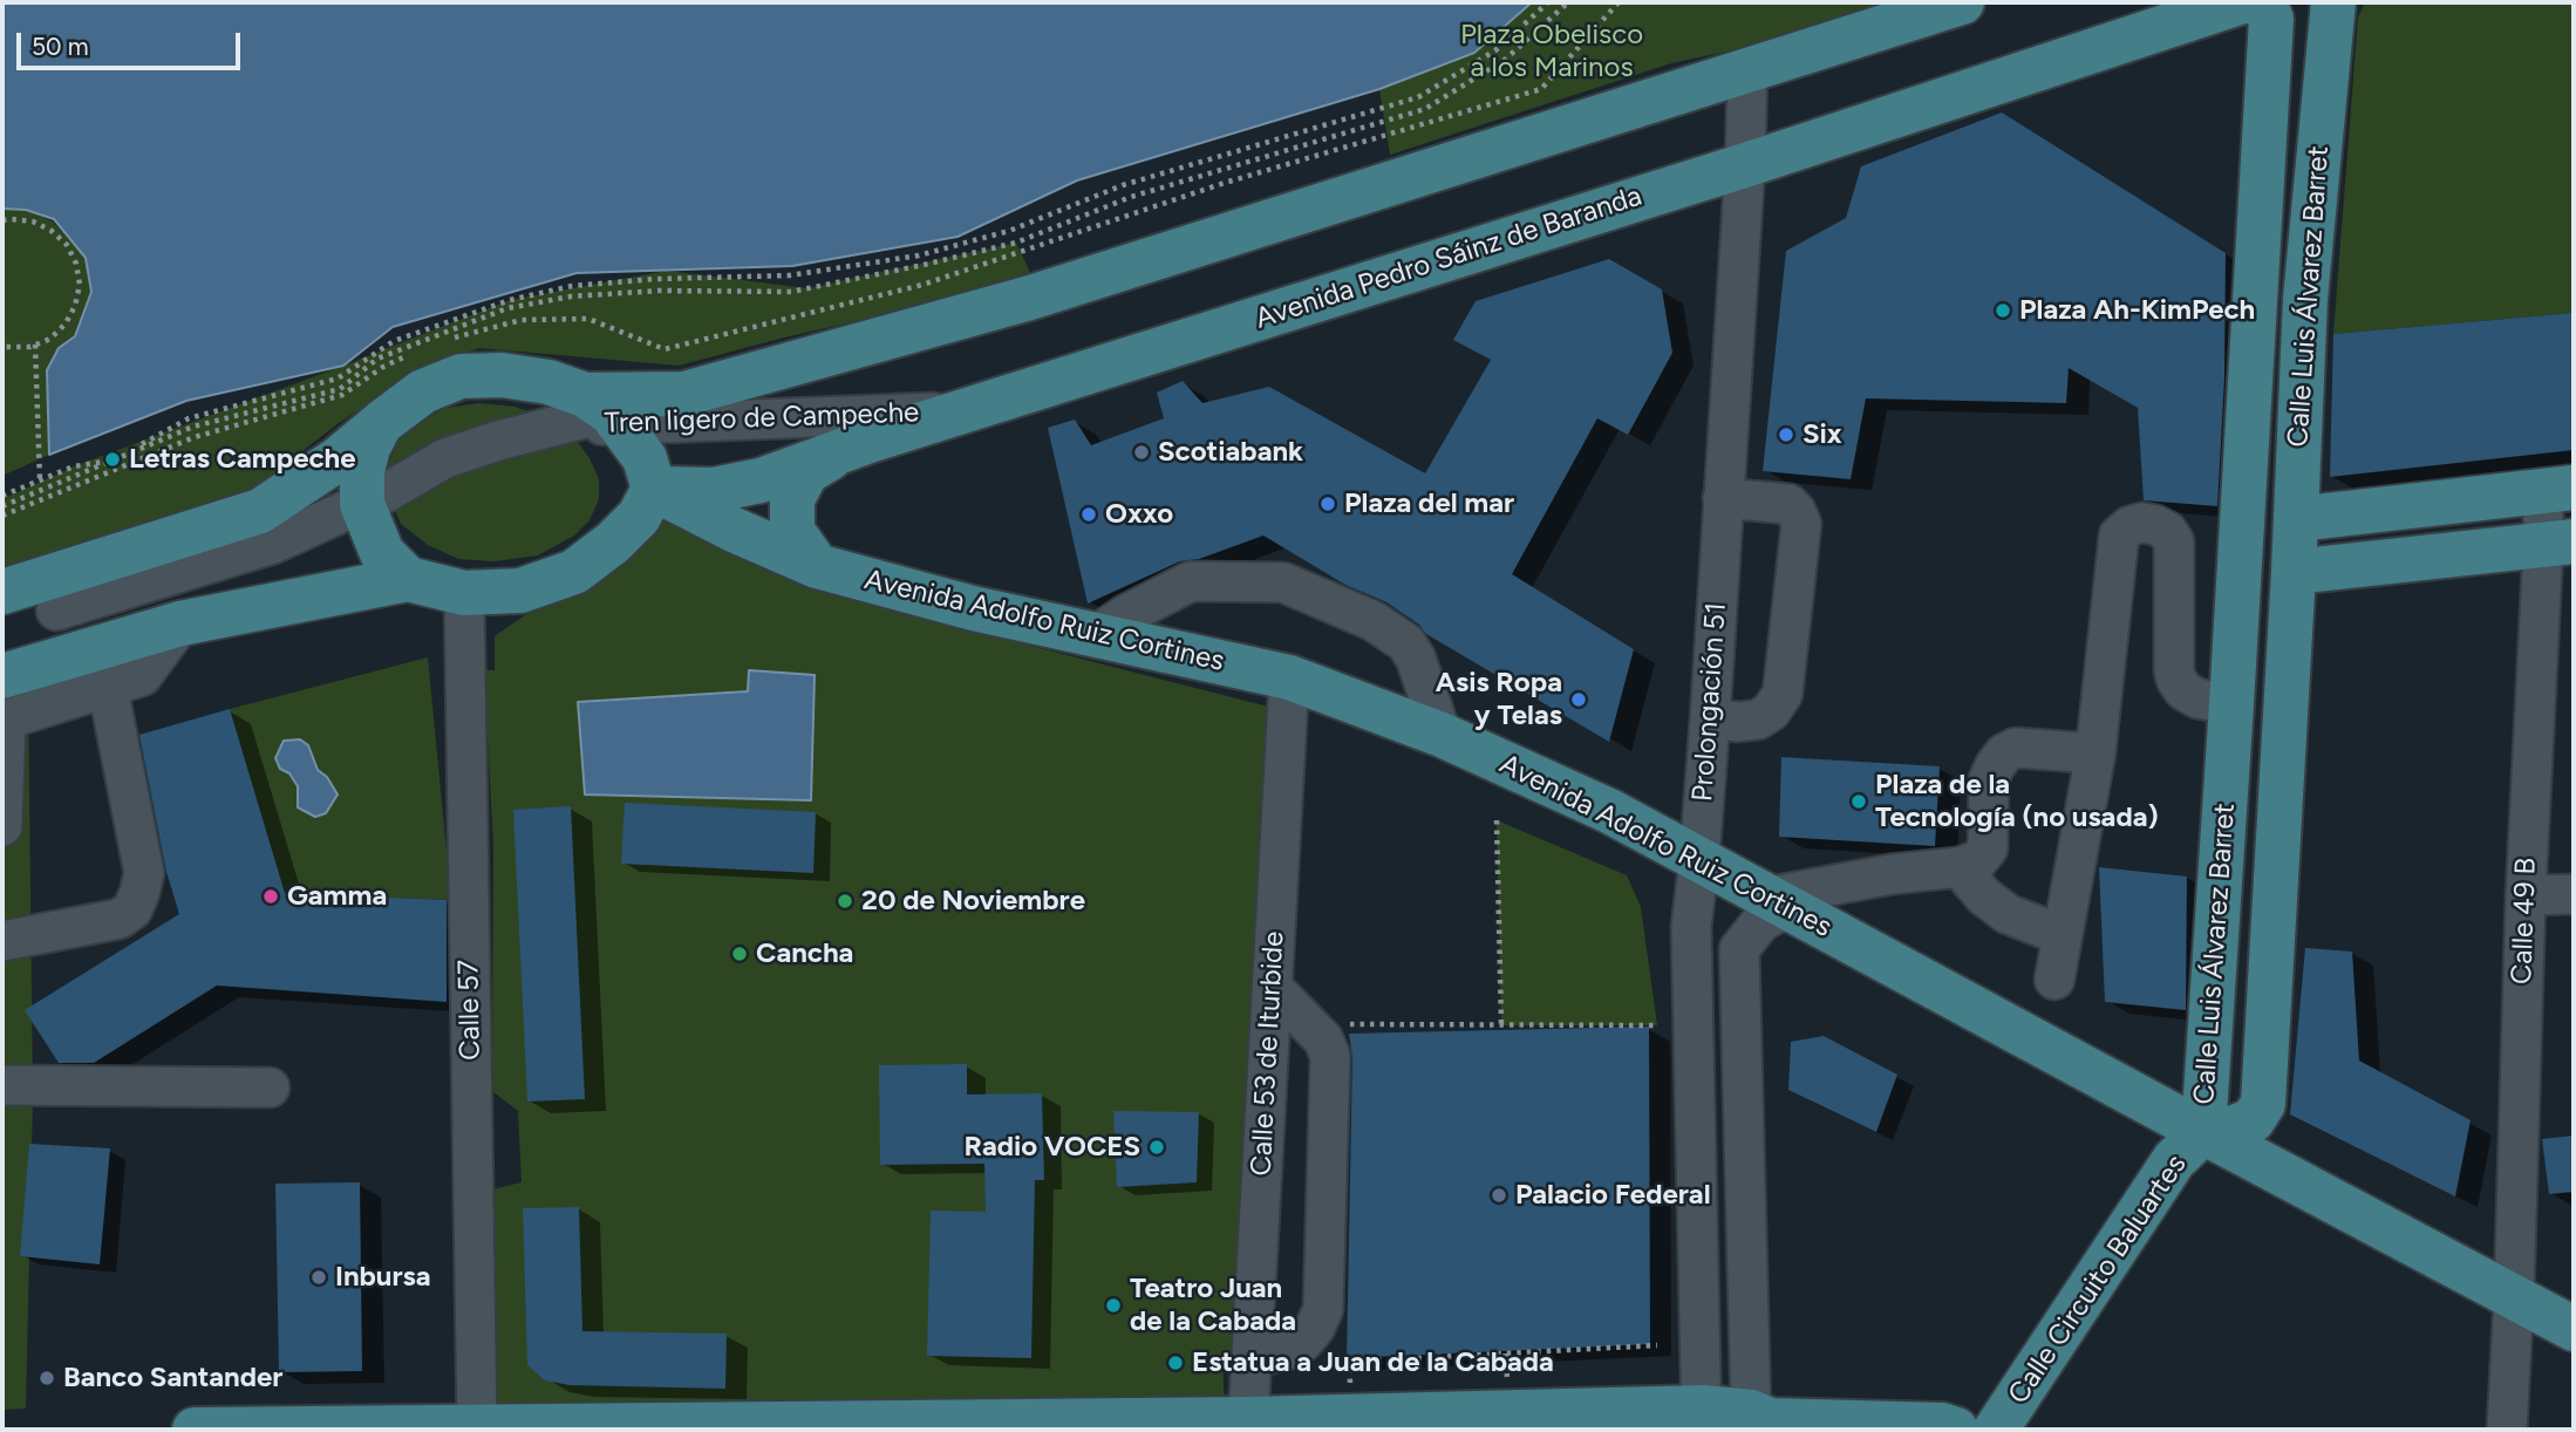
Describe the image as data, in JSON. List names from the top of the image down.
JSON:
{
  "streets": {
    "main road": [
      "Avenida Pedro Sáinz de Baranda",
      "Calle Luis Álvarez Barret",
      "Avenida Adolfo Ruiz Cortines",
      "Calle Circuito Baluartes"
    ],
    "street": [
      "Tren ligero de Campeche",
      "Prolongación 51",
      "Calle 49 B",
      "Calle 57",
      "Calle 53 de Iturbide"
    ]
  },
  "crossings": [
    ["Avenida Pedro Sáinz de Baranda", "Tren ligero de Campeche"],
    ["Avenida Pedro Sáinz de Baranda", "Avenida Adolfo Ruiz Cortines"],
    ["Avenida Pedro Sáinz de Baranda", "Prolongación 51"],
    ["Calle Luis Álvarez Barret", "Avenida Adolfo Ruiz Cortines"],
    ["Calle Luis Álvarez Barret", "Calle Circuito Baluartes"],
    ["Avenida Adolfo Ruiz Cortines", "Prolongación 51"],
    ["Avenida Adolfo Ruiz Cortines", "Calle 49 B"],
    ["Avenida Adolfo Ruiz Cortines", "Calle 53 de Iturbide"],
    ["Avenida Adolfo Ruiz Cortines", "Calle Circuito Baluartes"]
  ],
  "parks": ["Plaza Obelisco a los Marinos"],
  "places": [
    "Plaza Ah-KimPech",
    "Six",
    "Scotiabank",
    "Letras Campeche",
    "Plaza del mar",
    "Oxxo",
    "Asis Ropa y Telas",
    "Plaza de la Tecnología (no usada)",
    "Gamma",
    "20 de Noviembre",
    "Cancha",
    "Radio VOCES",
    "Palacio Federal",
    "Inbursa",
    "Teatro Juan de la Cabada",
    "Estatua a Juan de la Cabada",
    "Banco Santander"
  ],
  "scale_bar": "50 m"
}
